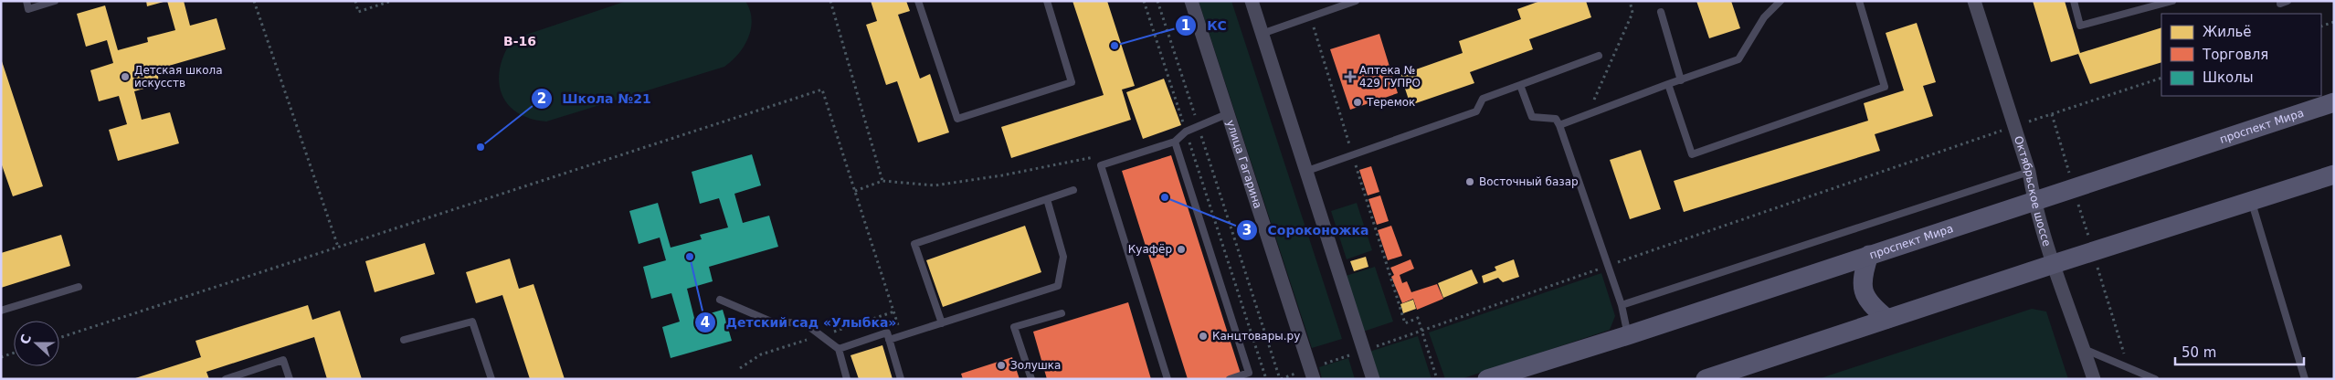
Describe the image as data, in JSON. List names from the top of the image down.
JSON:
{
  "streets": {
    "main road": ["проспект Мира"],
    "street": ["улица Гагарина", "Октябрьское шоссе"]
  },
  "crossings": [
    ["проспект Мира", "Октябрьское шоссе"]
  ],
  "districts": ["В-16"],
  "places": {
    "other": [
      "КС",
      "Детская школа искусств",
      "Теремок",
      "Школа №21",
      "Восточный базар",
      "Сороконожка",
      "Куафёр",
      "Детский сад «Улыбка»",
      "Канцтовары.ру",
      "Золушка"
    ],
    "health": ["Аптека № 429 ГУПРО"]
  },
  "legend": ["Жильё", "Торговля", "Школы"],
  "scale_bar": "50 m",
  "north": "left"
}
